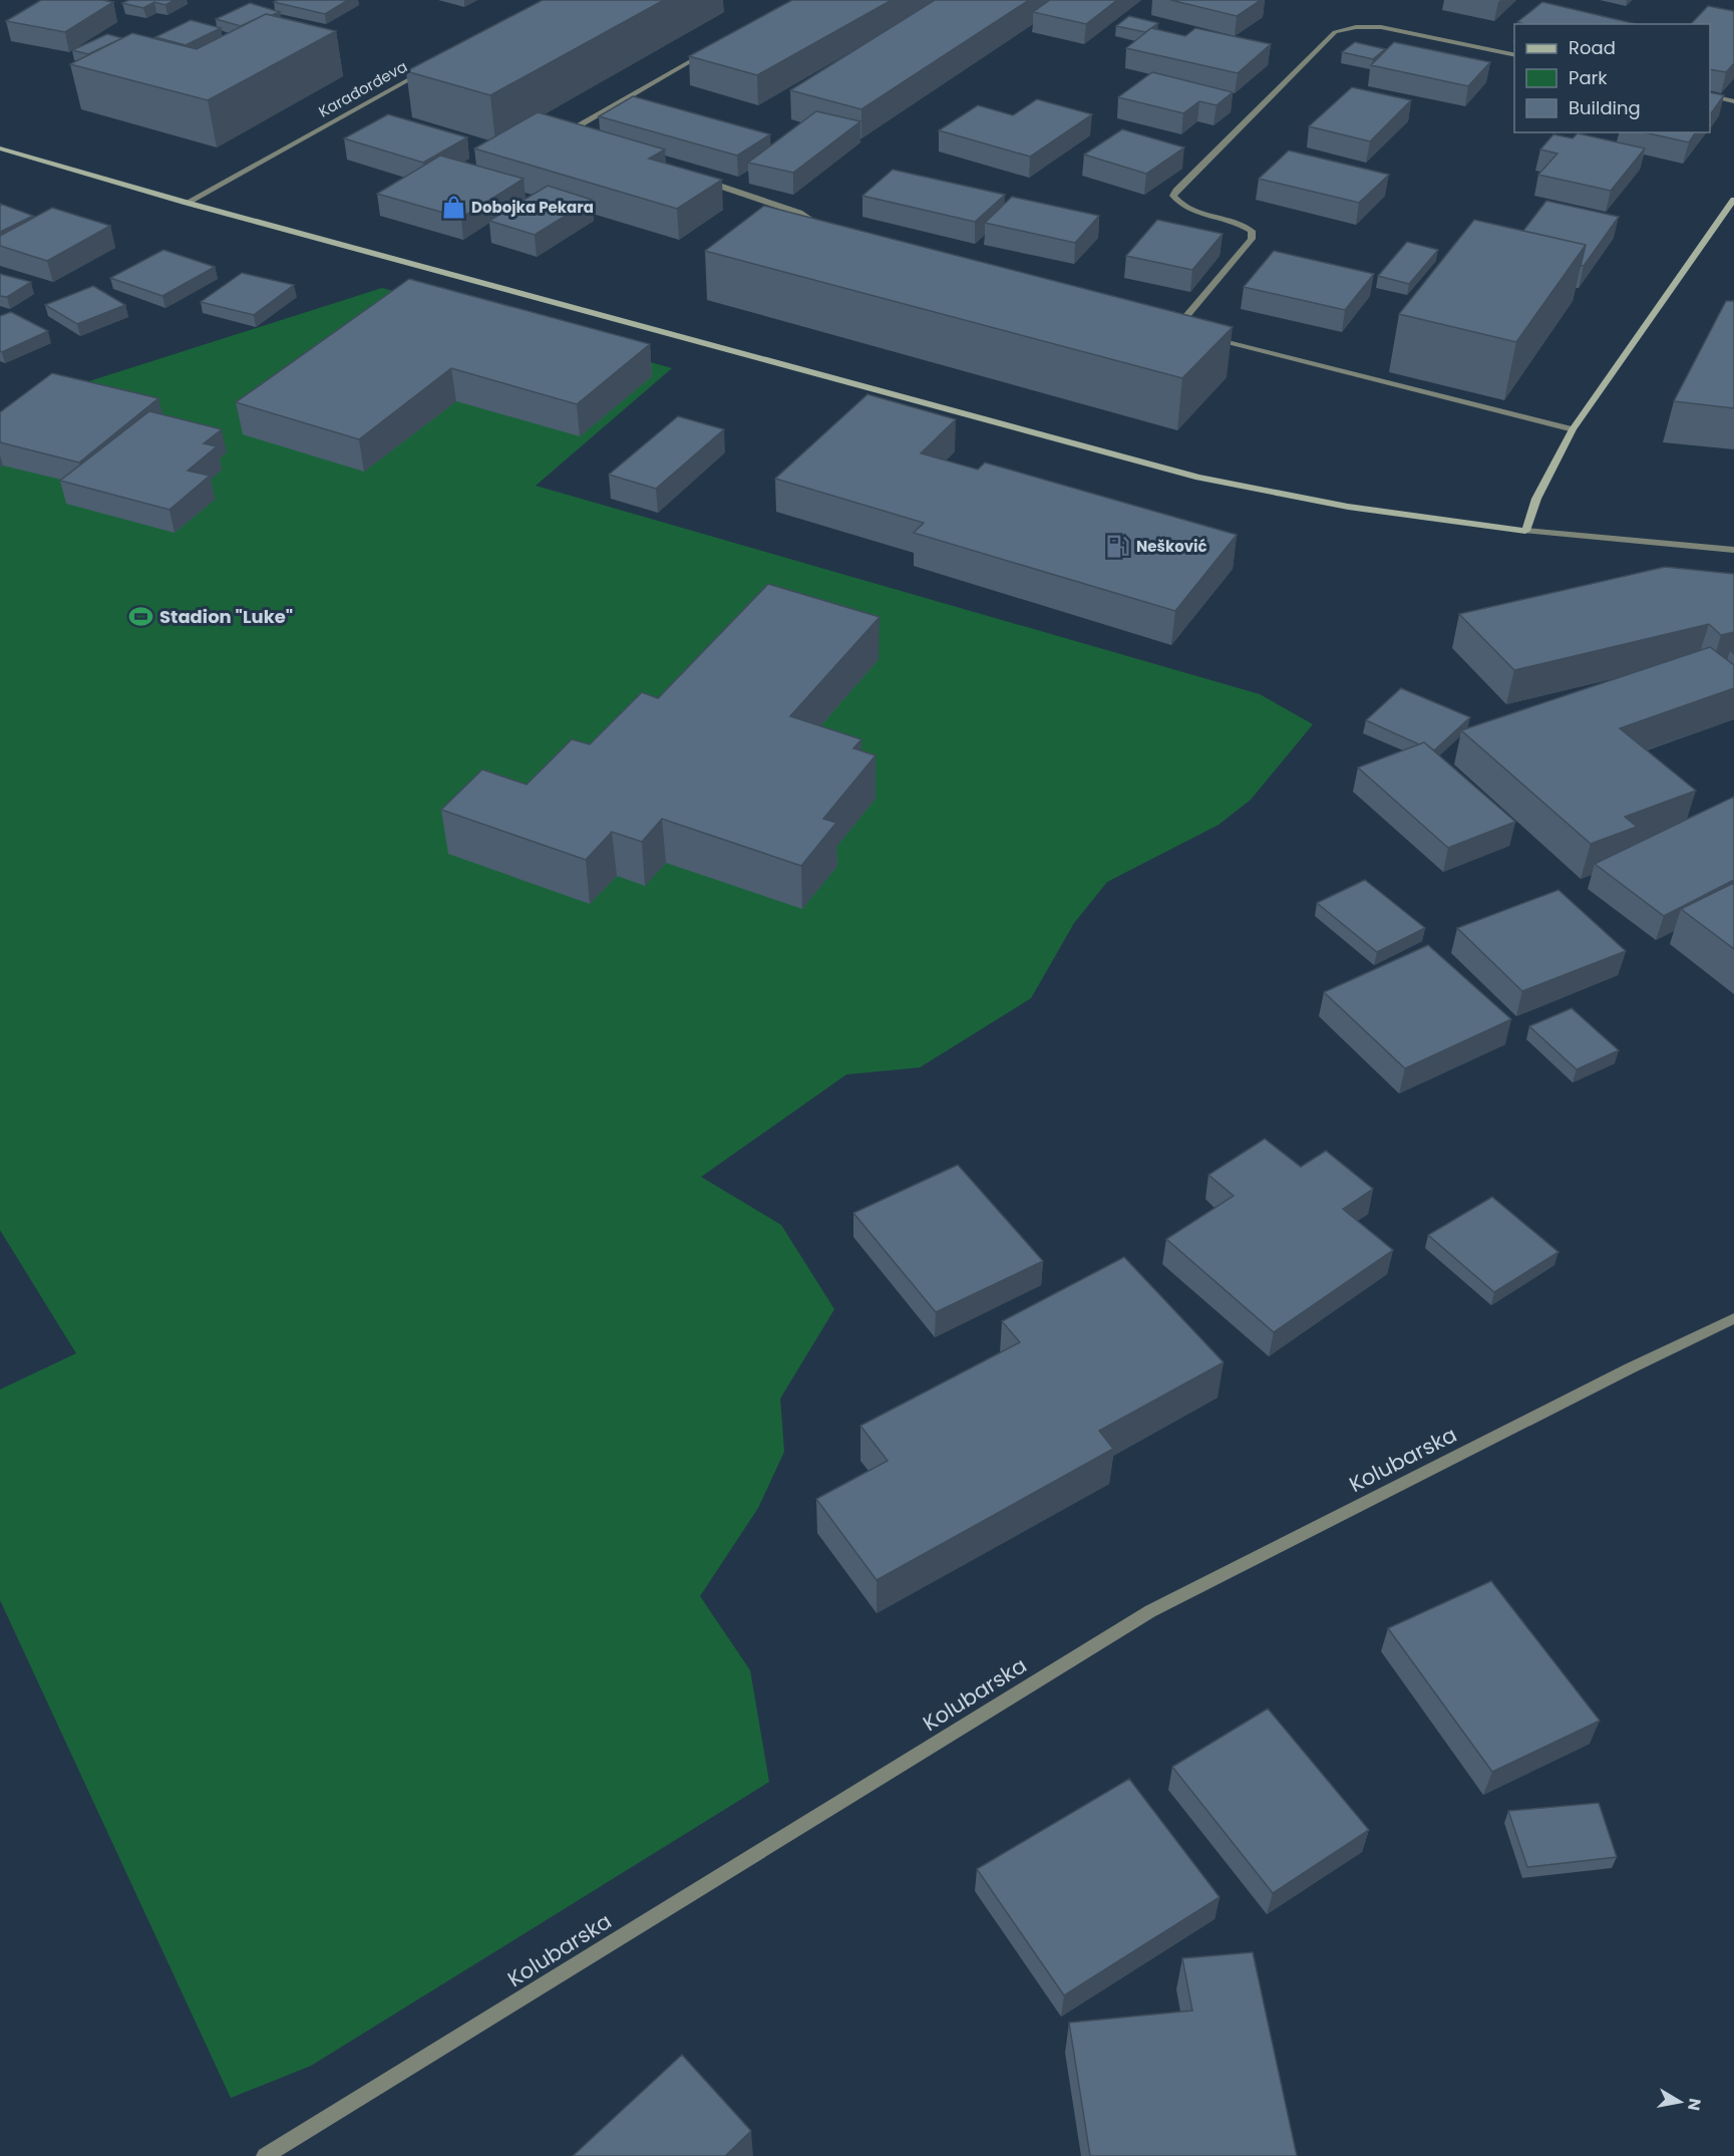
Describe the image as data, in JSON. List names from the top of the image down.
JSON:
{
  "streets": {
    "street": ["Karađorđeva", "Kolubarska"]
  },
  "places": {
    "shop": ["Dobojka Pekara"],
    "fuel station": ["Nešković"],
    "sports": ["Stadion \"Luke\""]
  },
  "legend": ["Road", "Park", "Building"],
  "north": "right"
}
